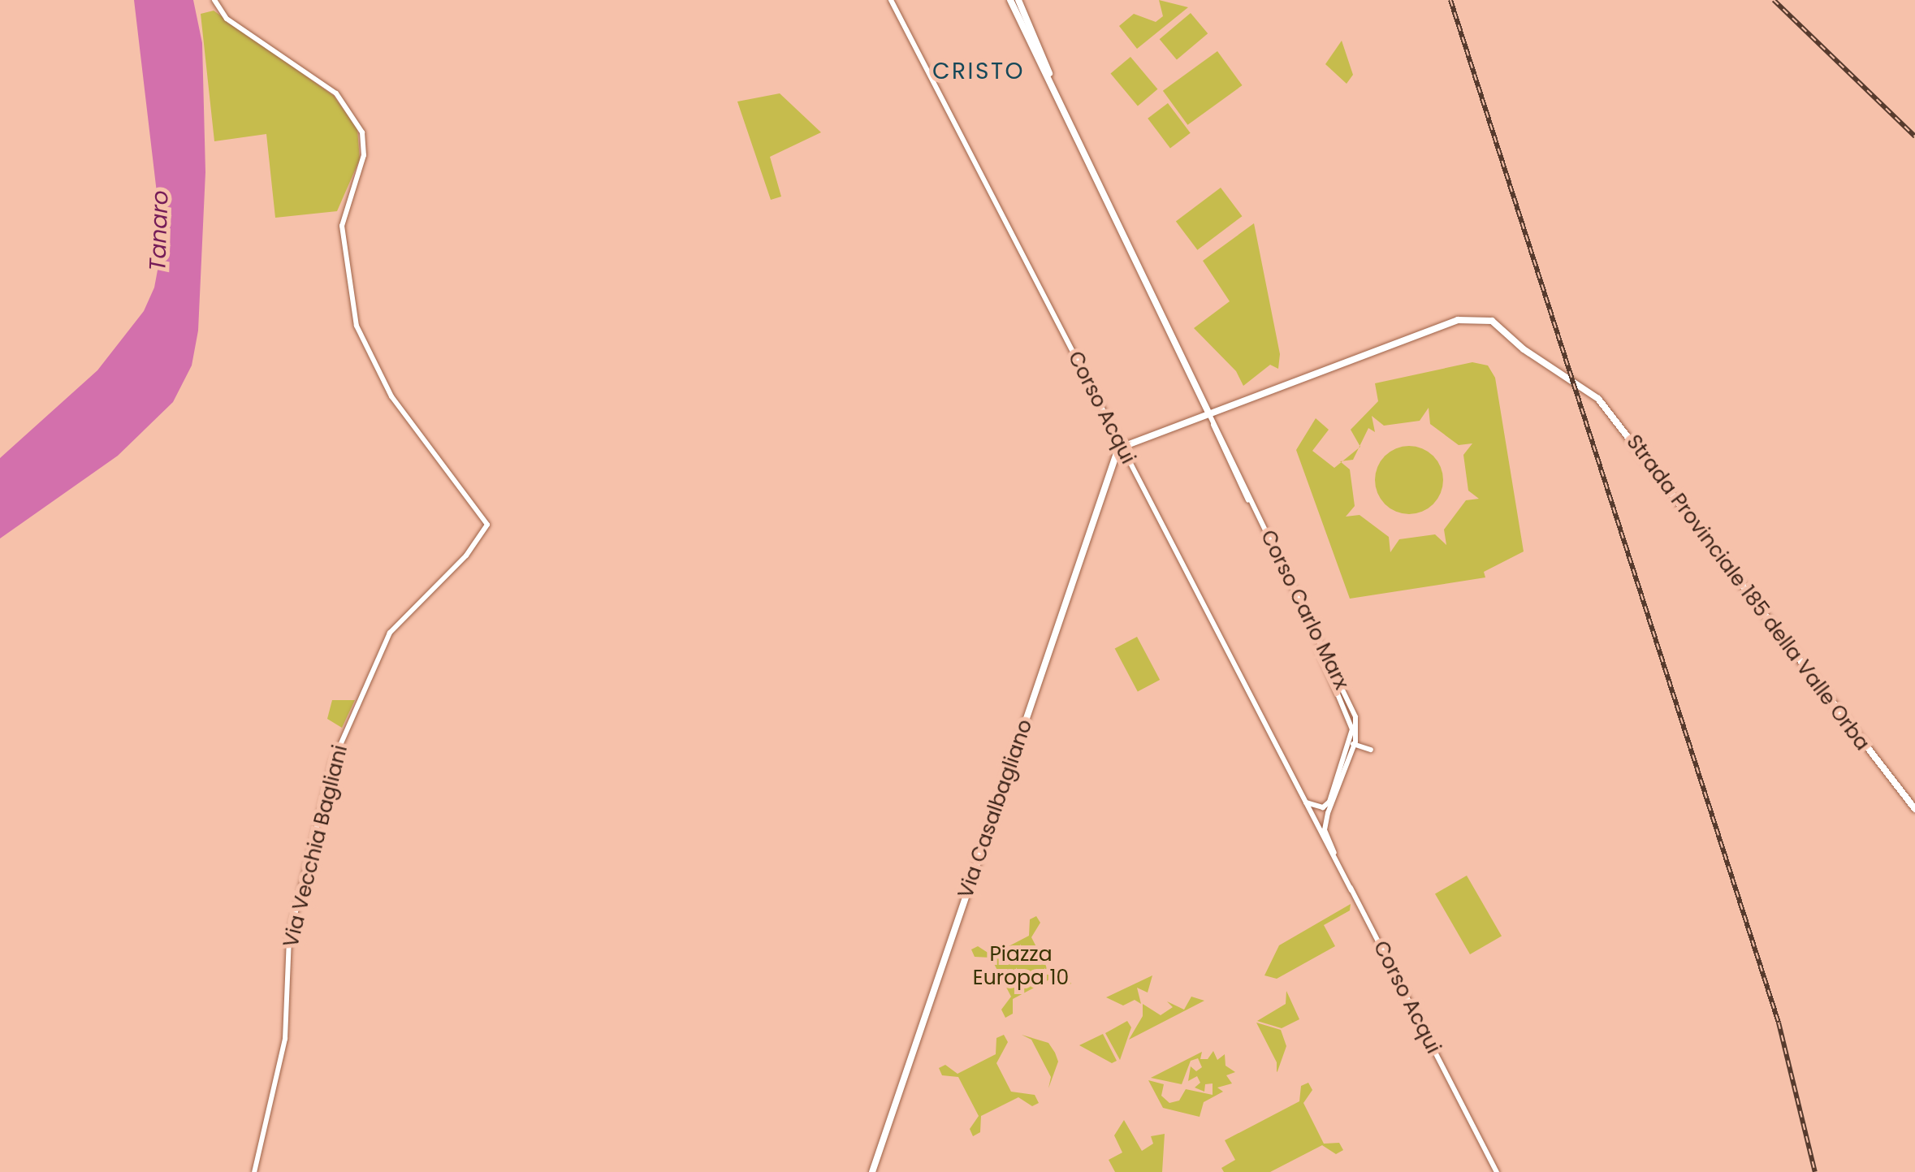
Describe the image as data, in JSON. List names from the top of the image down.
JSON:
{
  "streets": {
    "main road": ["Strada Provinciale 185 della Valle Orba", "Corso Carlo Marx", "Via Casalbagliano"],
    "street": ["Corso Acqui", "Via Vecchia Bagliani"]
  },
  "crossings": [
    ["Corso Acqui", "Corso Carlo Marx"],
    ["Corso Acqui", "Via Casalbagliano"],
    ["Strada Provinciale 185 della Valle Orba", "Corso Carlo Marx"]
  ],
  "districts": ["CRISTO"],
  "water": ["Tanaro"],
  "parks": ["Piazza Europa 10"]
}
